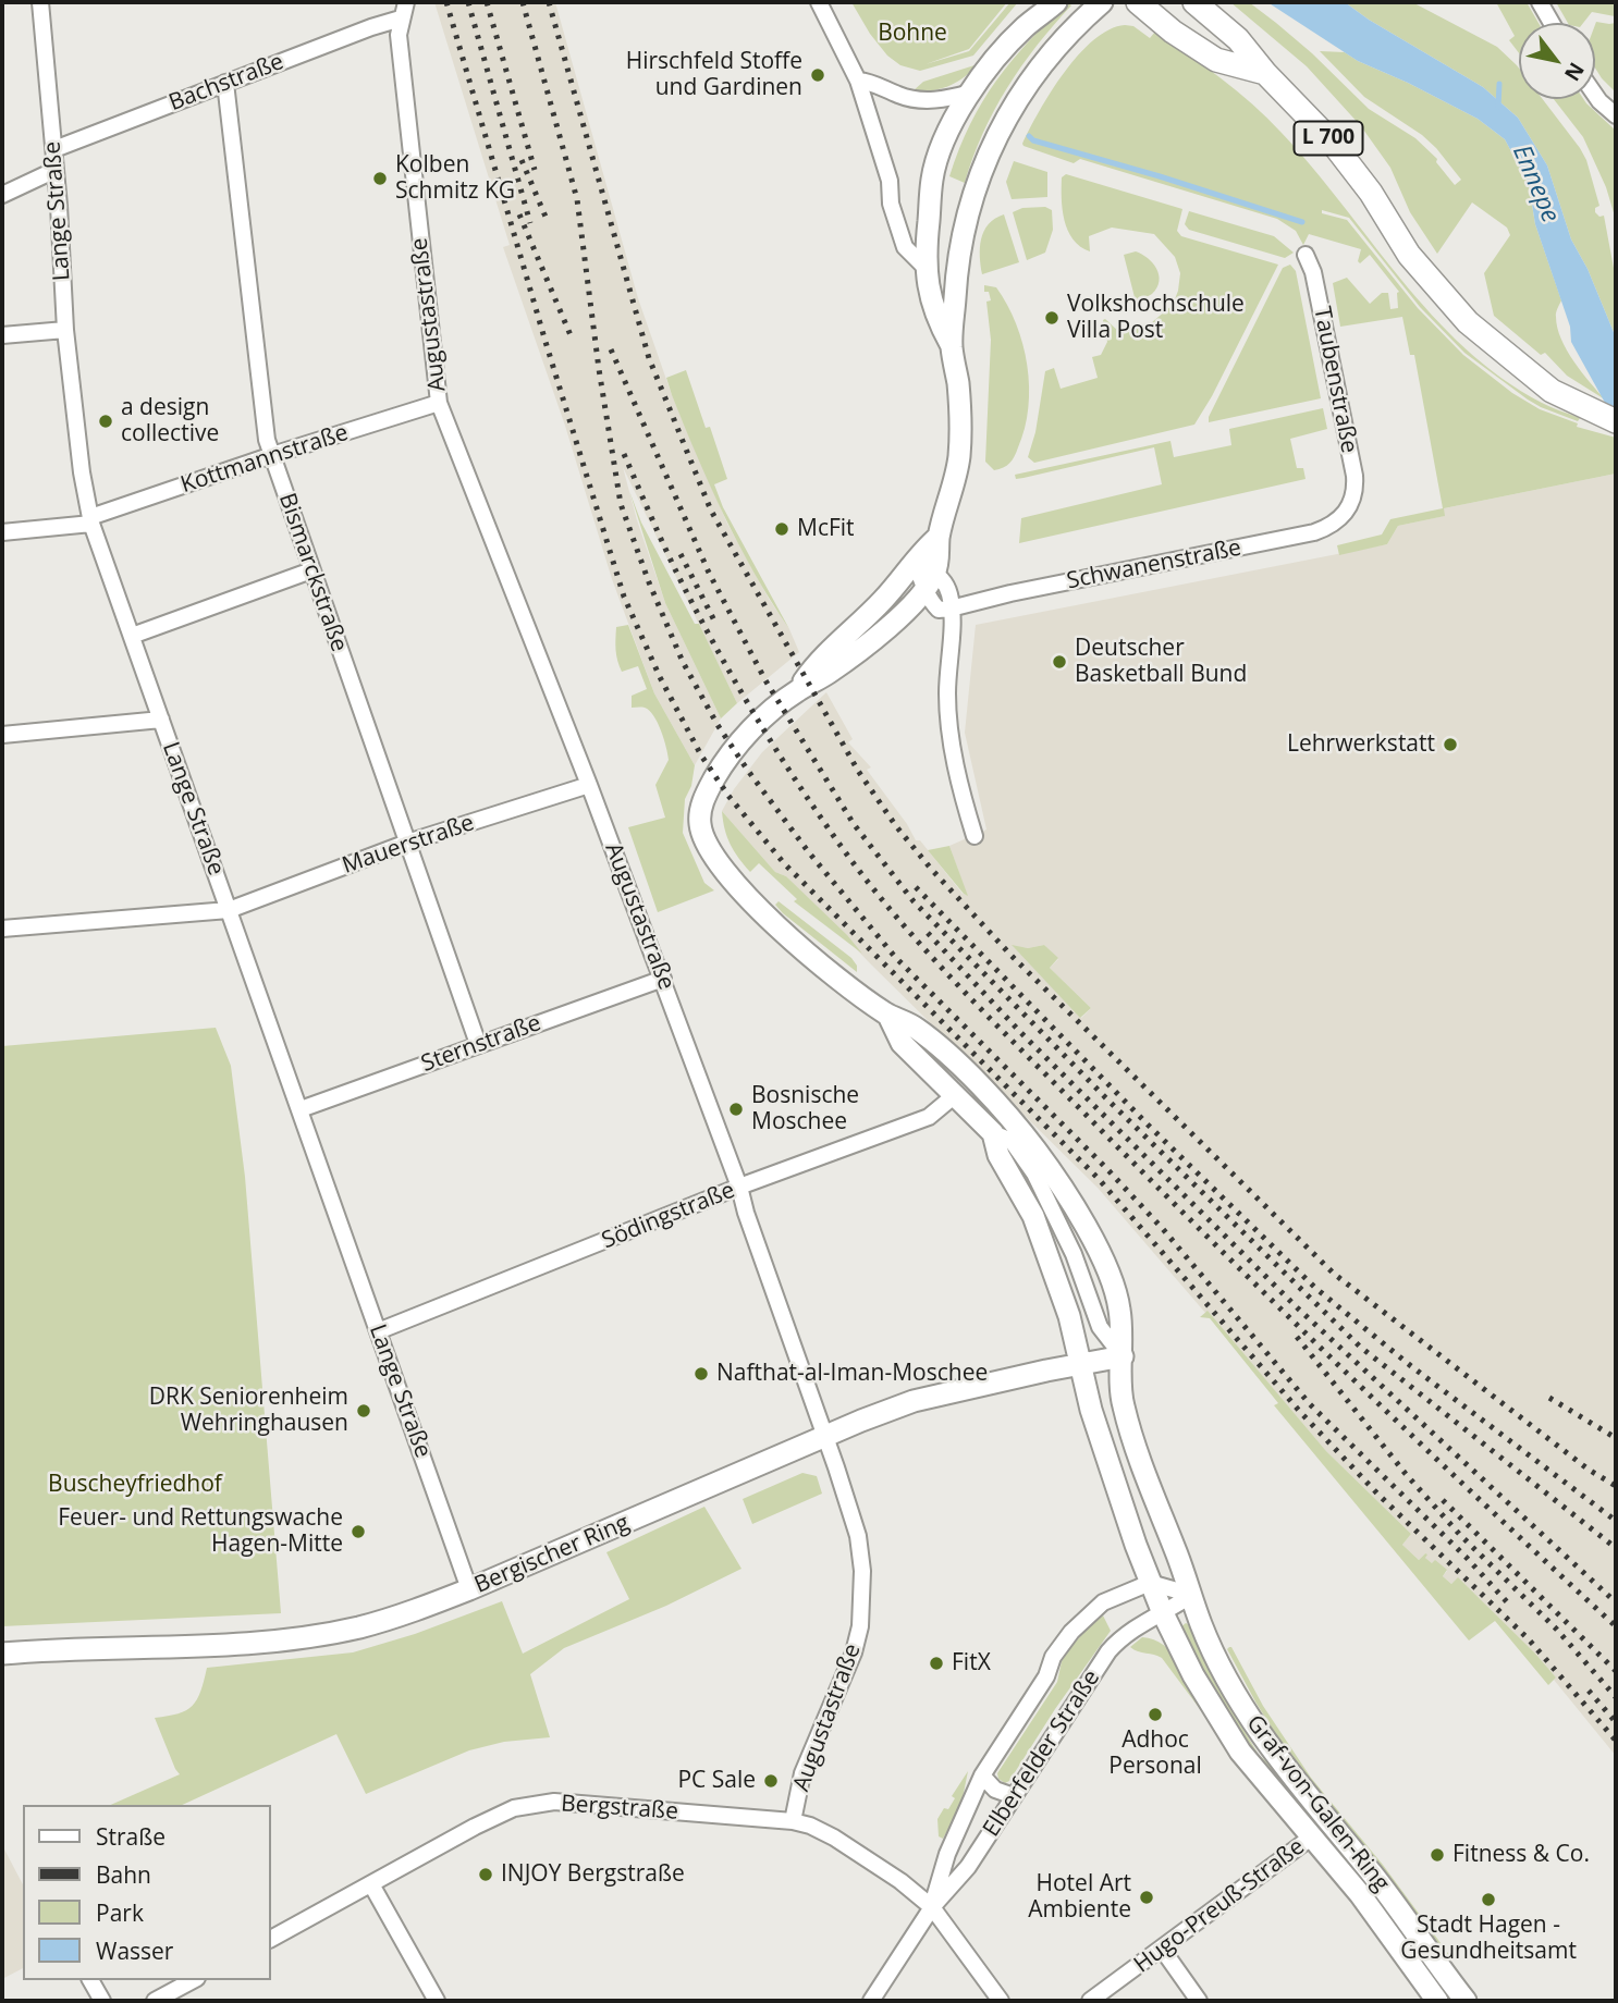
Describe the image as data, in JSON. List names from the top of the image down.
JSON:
{
  "streets": {
    "main road": ["L 700", "Bergischer Ring", "Graf-von-Galen-Ring"],
    "street": [
      "Bachstraße",
      "Lange Straße",
      "Augustastraße",
      "Taubenstraße",
      "Kottmannstraße",
      "Schwanenstraße",
      "Bismarckstraße",
      "Mauerstraße",
      "Sternstraße",
      "Södingstraße",
      "Elberfelder Straße",
      "Bergstraße",
      "Hugo-Preuß-Straße"
    ]
  },
  "crossings": [
    ["Bachstraße", "Lange Straße"],
    ["Bachstraße", "Augustastraße"],
    ["Bachstraße", "Bismarckstraße"],
    ["Lange Straße", "Kottmannstraße"],
    ["Lange Straße", "Mauerstraße"],
    ["Lange Straße", "Sternstraße"],
    ["Lange Straße", "Södingstraße"],
    ["Lange Straße", "Bergischer Ring"],
    ["Augustastraße", "Kottmannstraße"],
    ["Augustastraße", "Mauerstraße"],
    ["Augustastraße", "Sternstraße"],
    ["Augustastraße", "Södingstraße"],
    ["Augustastraße", "Bergischer Ring"],
    ["Augustastraße", "Bergstraße"],
    ["Taubenstraße", "Schwanenstraße"],
    ["Kottmannstraße", "Bismarckstraße"],
    ["Bismarckstraße", "Mauerstraße"],
    ["Bismarckstraße", "Sternstraße"],
    ["Elberfelder Straße", "Graf-von-Galen-Ring"],
    ["Elberfelder Straße", "Bergstraße"],
    ["Graf-von-Galen-Ring", "Hugo-Preuß-Straße"]
  ],
  "water": ["Ennepe"],
  "parks": ["Bohne", "Buscheyfriedhof"],
  "places": [
    "Hirschfeld Stoffe und Gardinen",
    "Kolben Schmitz KG",
    "Volkshochschule Villa Post",
    "a design collective",
    "McFit",
    "Deutscher Basketball Bund",
    "Lehrwerkstatt",
    "Bosnische Moschee",
    "Nafthat-al-Iman-Moschee",
    "DRK Seniorenheim Wehringhausen",
    "Feuer- und Rettungswache Hagen-Mitte",
    "FitX",
    "Adhoc Personal",
    "PC Sale",
    "Fitness & Co.",
    "INJOY Bergstraße",
    "Hotel Art Ambiente",
    "Stadt Hagen - Gesundheitsamt"
  ],
  "legend": [
    "Straße",
    "Bahn",
    "Park",
    "Wasser"
  ],
  "north": "bottom right"
}
